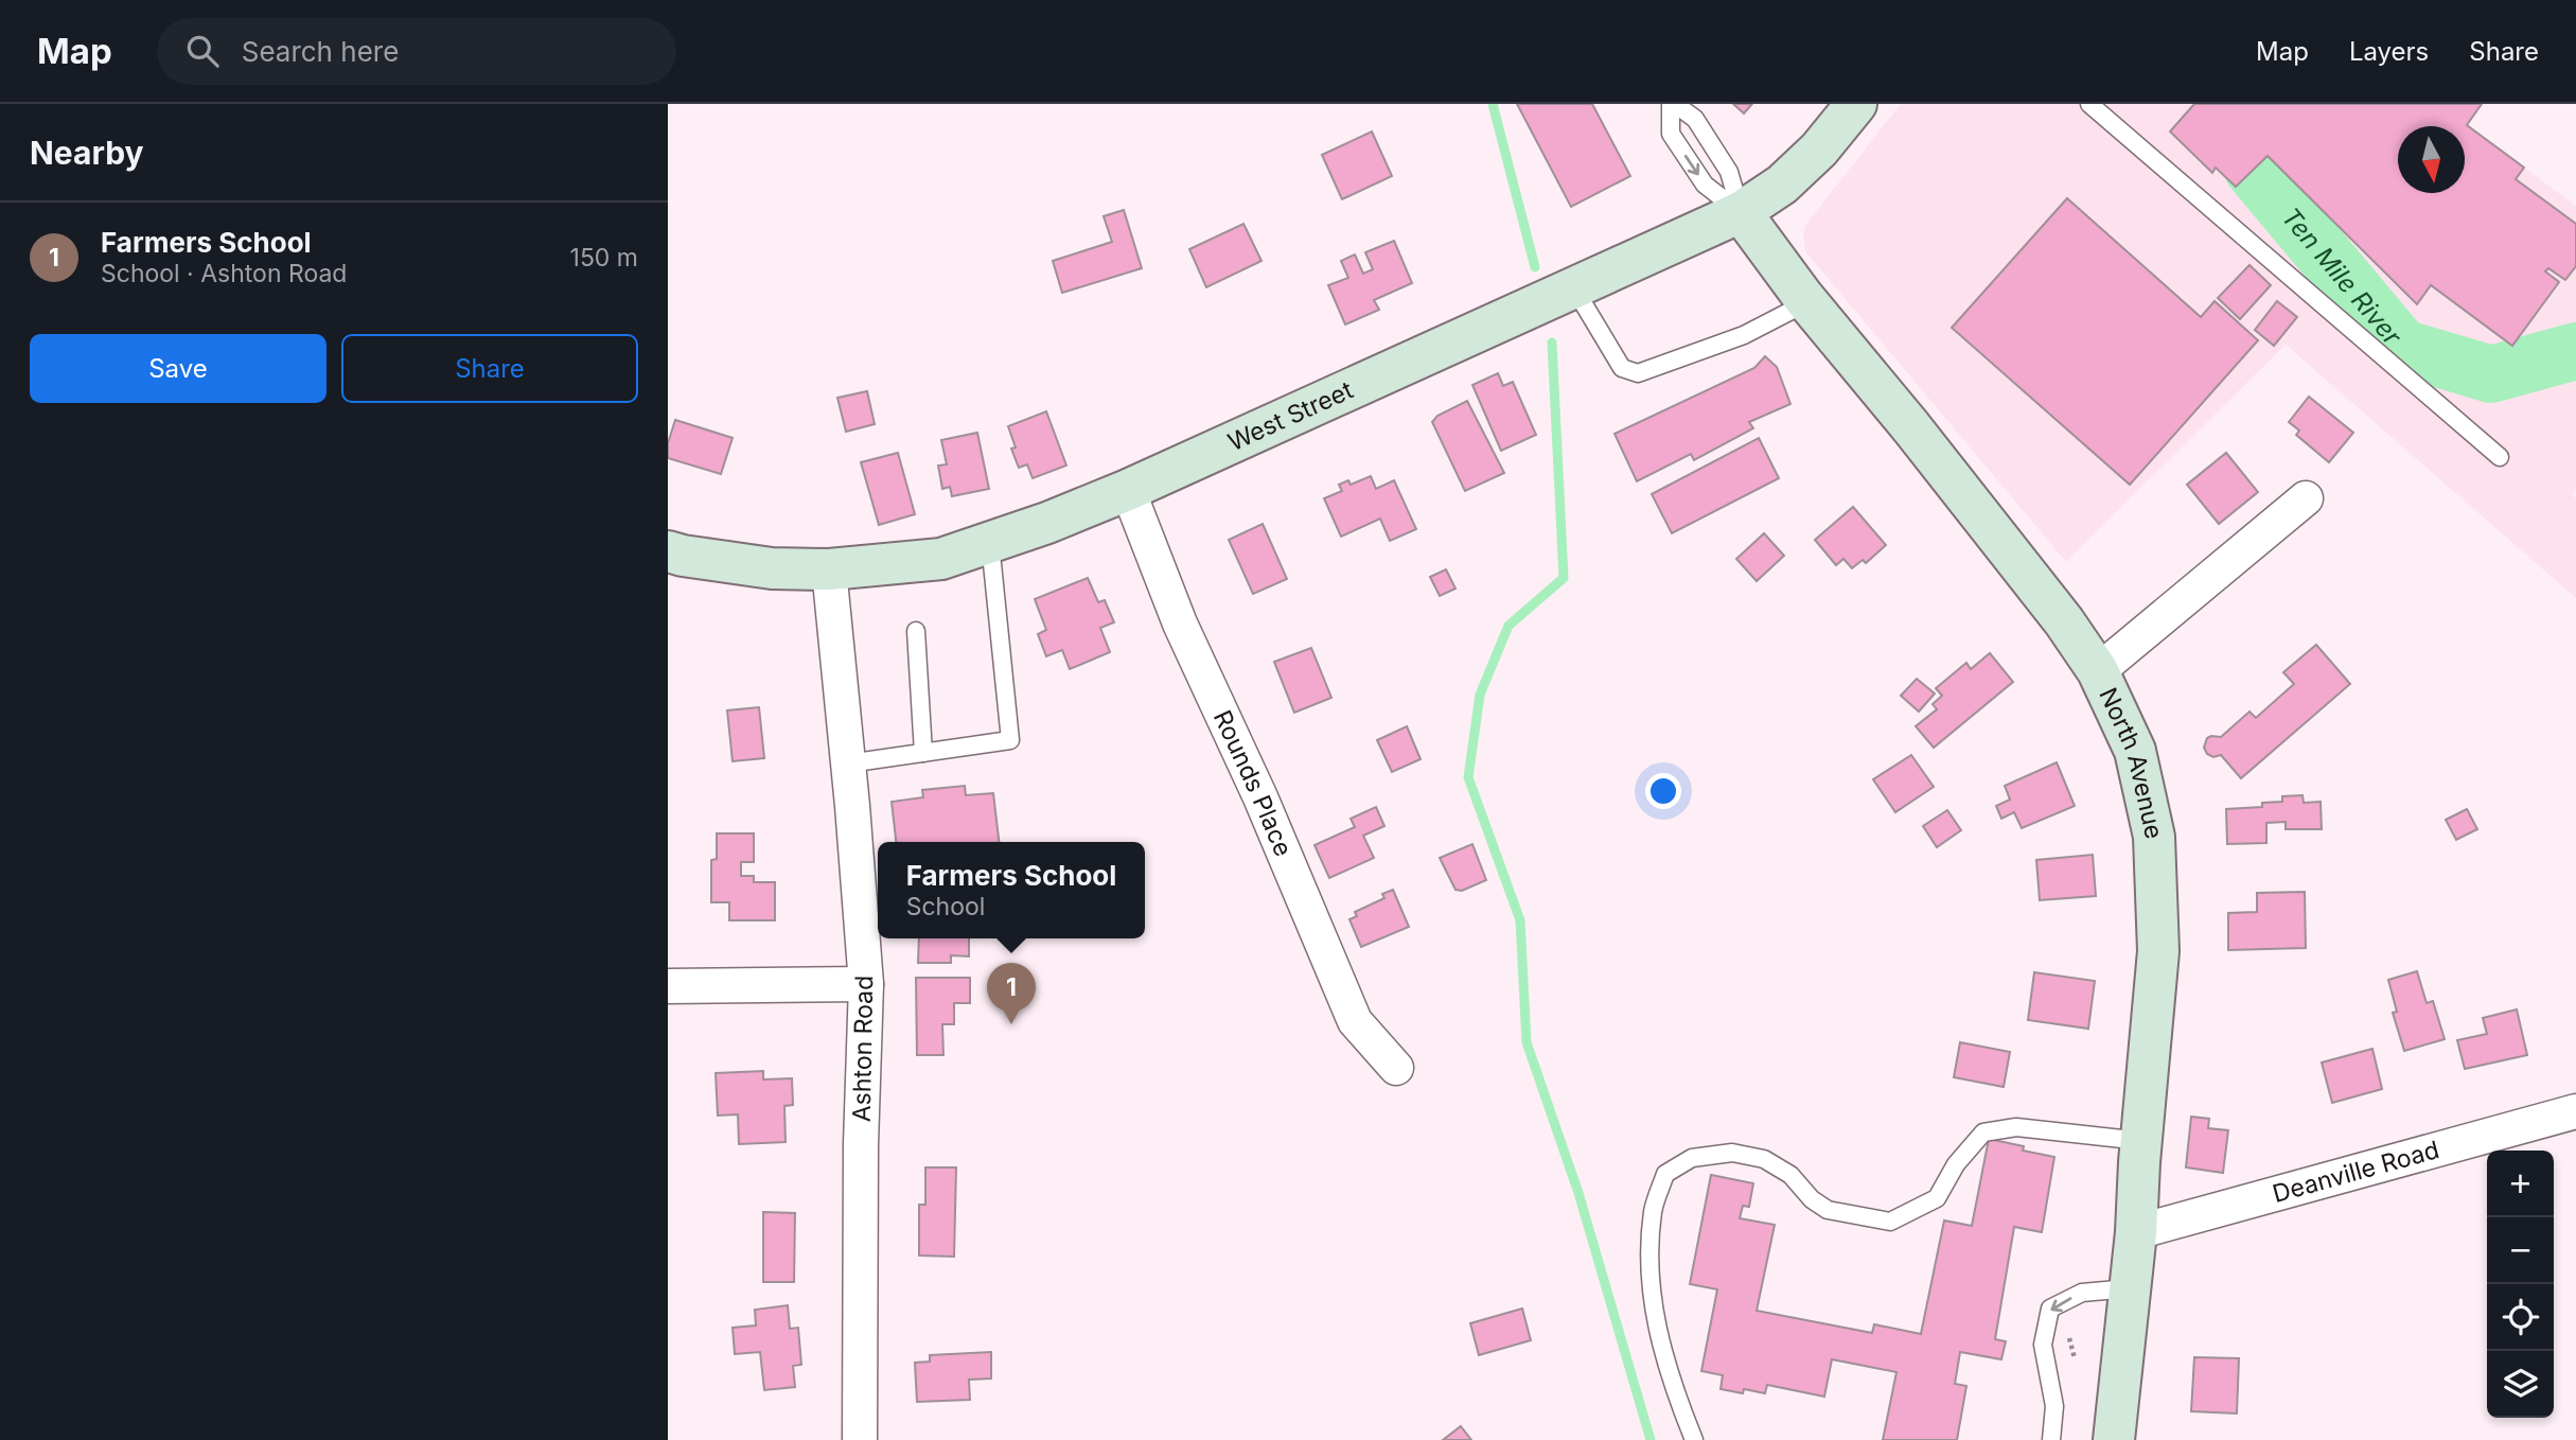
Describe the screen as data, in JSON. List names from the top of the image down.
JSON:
{
  "streets": {
    "main road": ["West Street", "North Avenue"],
    "street": ["Rounds Place", "Ashton Road", "Deanville Road"]
  },
  "crossings": [
    ["West Street", "North Avenue"],
    ["West Street", "Rounds Place"],
    ["West Street", "Ashton Road"],
    ["North Avenue", "Deanville Road"]
  ],
  "water": ["Ten Mile River"],
  "north": "bottom",
  "page": {
    "header": "Map",
    "search": "Search here",
    "nav": ["Map", "Layers", "Share"],
    "heading": "Nearby",
    "list": [
      {
        "mark": "1",
        "name": "Farmers School",
        "note": "School · Ashton Road",
        "value": "150 m"
      }
    ],
    "buttons": ["Save", "Share"],
    "popup": ["Farmers School", "School"],
    "pins": "1",
    "map_buttons": ["+", "−"]
  }
}
